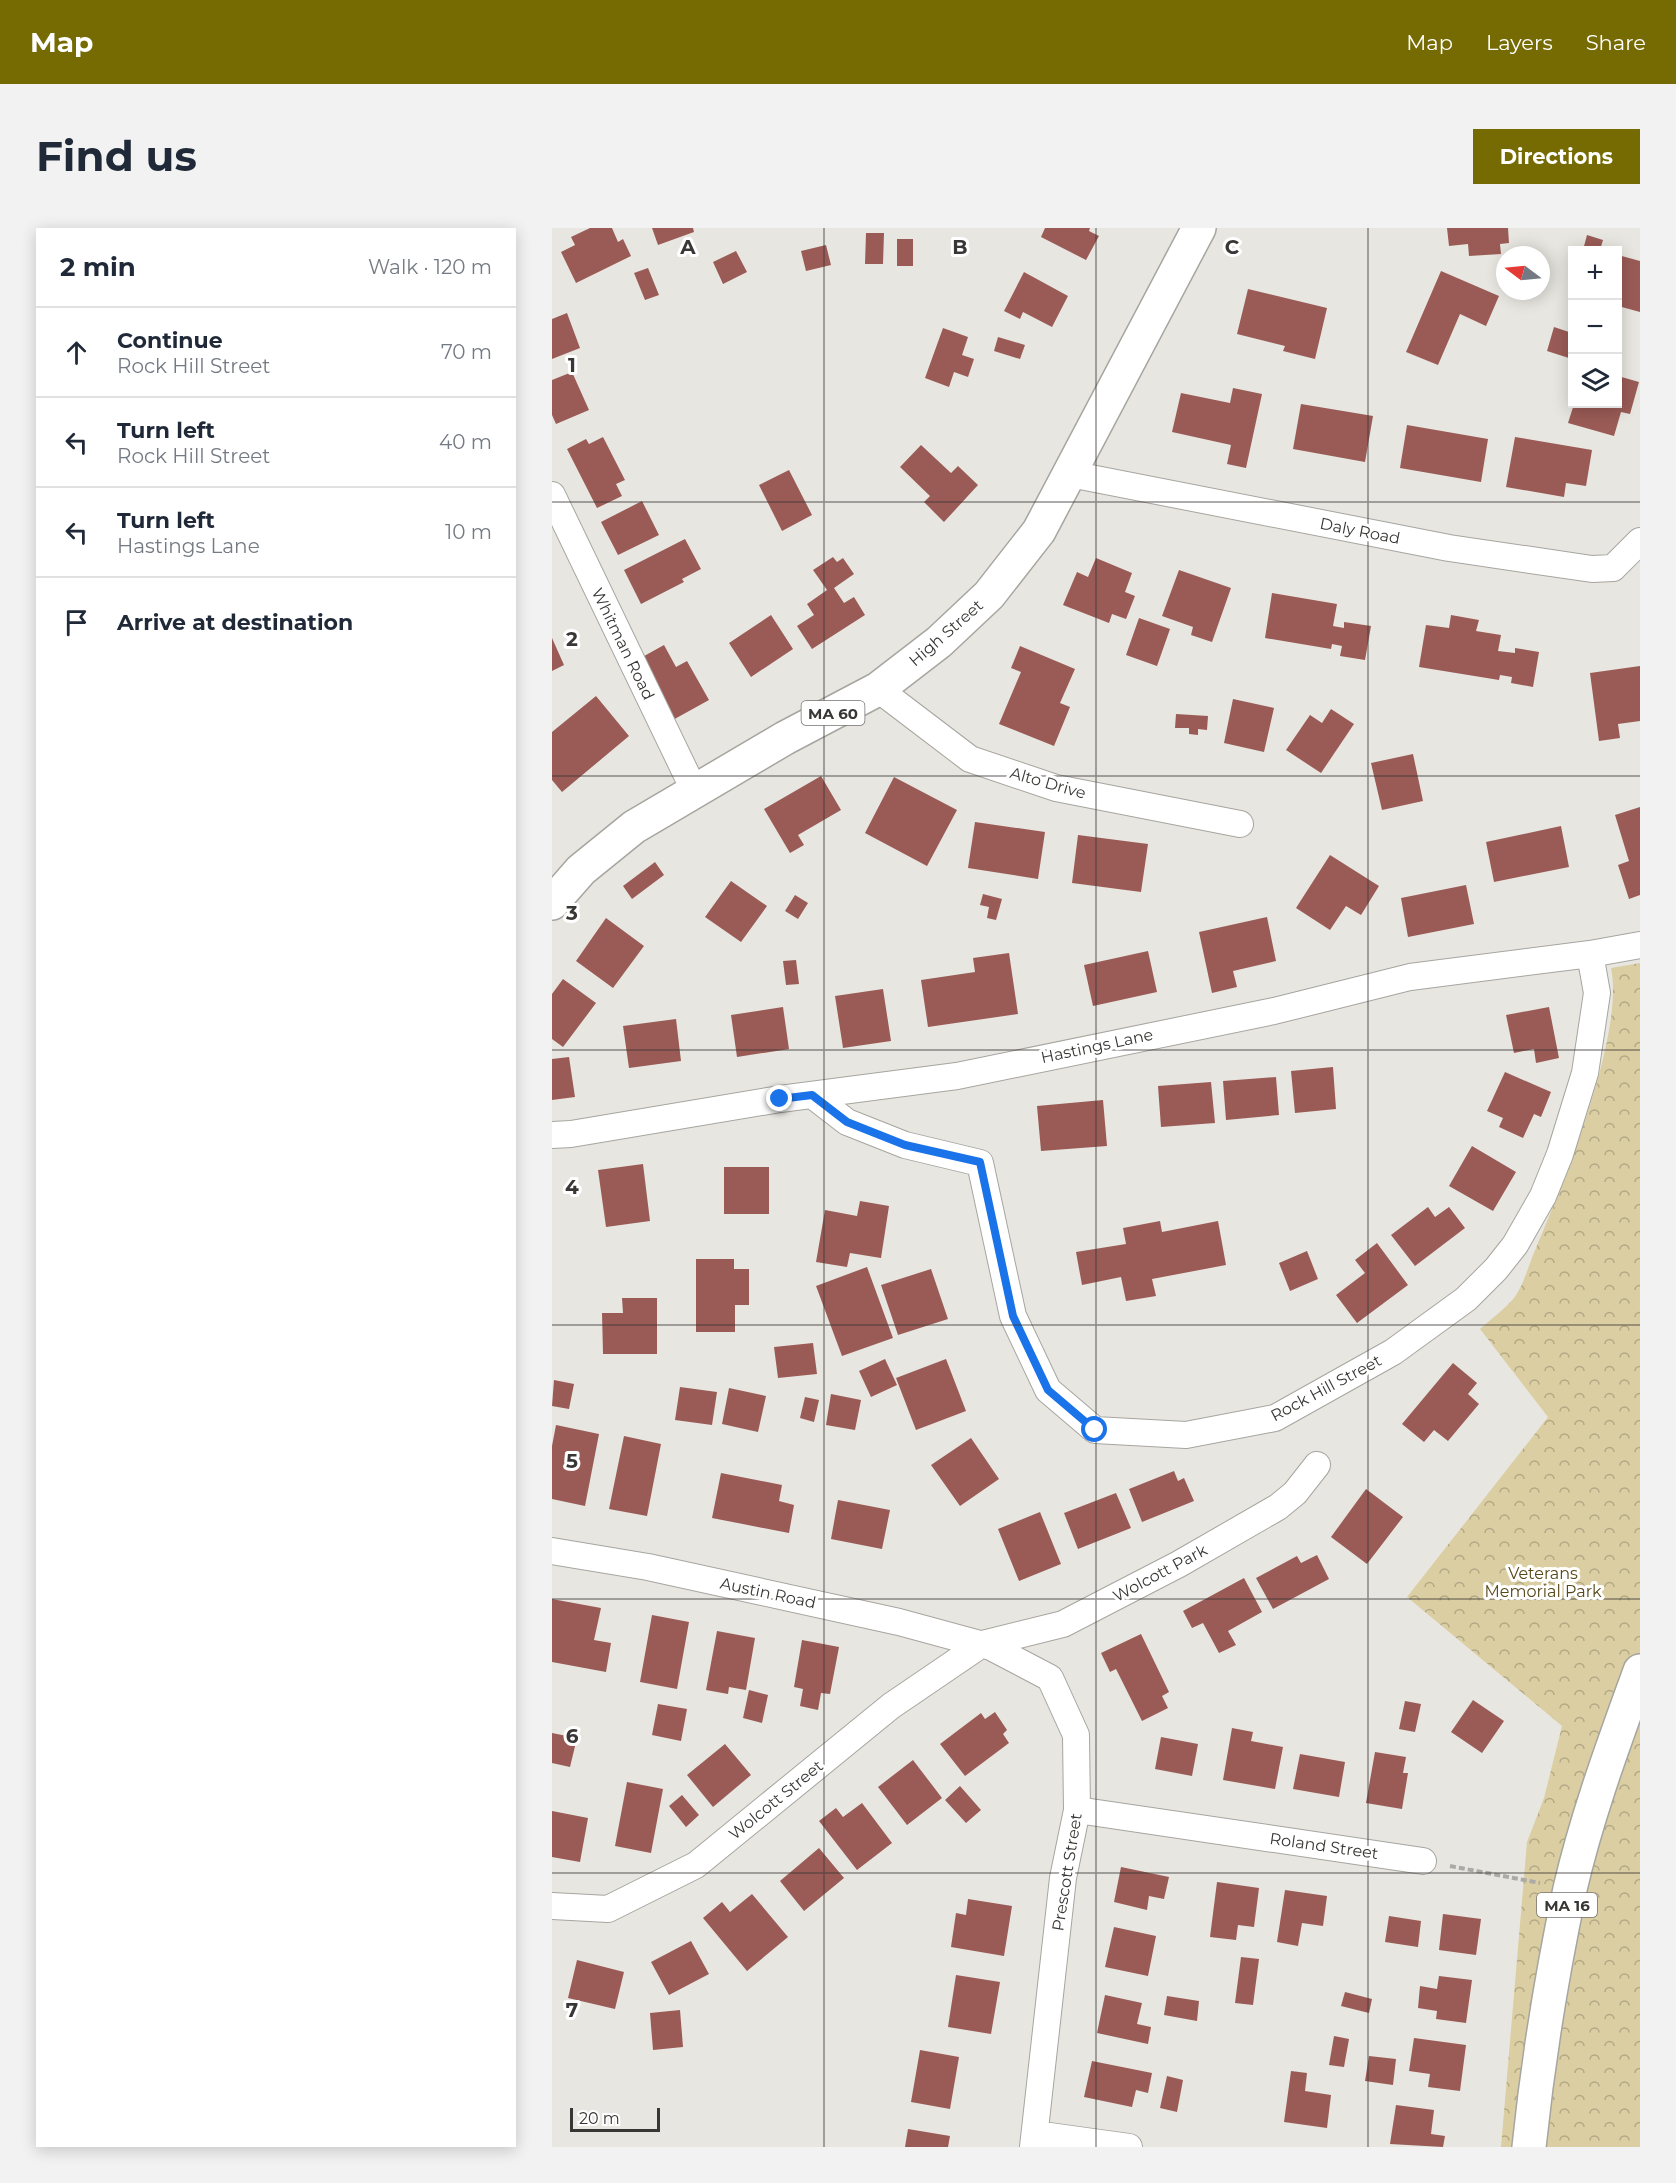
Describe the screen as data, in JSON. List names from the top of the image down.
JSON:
{
  "streets": {
    "main road": ["High Street", "MA 60", "MA 16"],
    "street": [
      "Daly Road",
      "Whitman Road",
      "Alto Drive",
      "Hastings Lane",
      "Rock Hill Street",
      "Wolcott Park",
      "Austin Road",
      "Wolcott Street",
      "Roland Street",
      "Prescott Street"
    ]
  },
  "crossings": [
    ["Daly Road", "High Street"],
    ["High Street", "Whitman Road"],
    ["High Street", "Alto Drive"],
    ["Hastings Lane", "Rock Hill Street"],
    ["Wolcott Park", "Austin Road"],
    ["Wolcott Park", "Wolcott Street"],
    ["Wolcott Park", "Prescott Street"],
    ["Austin Road", "Wolcott Street"],
    ["Austin Road", "Prescott Street"],
    ["Wolcott Street", "Prescott Street"],
    ["Roland Street", "Prescott Street"]
  ],
  "parks": ["Veterans Memorial Park"],
  "scale_bar": "20 m",
  "north": "left",
  "page": {
    "header": "Map",
    "nav": ["Map", "Layers", "Share"],
    "buttons": "Directions",
    "title": "Find us",
    "heading": ["2 min", "Walk · 120 m"],
    "map_buttons": ["+", "−"],
    "list": [
      ["Continue", "Rock Hill Street", "70 m"],
      ["Turn left", "Rock Hill Street", "40 m"],
      ["Turn left", "Hastings Lane", "10 m"],
      "Arrive at destination"
    ],
    "scale": "20 m"
  },
  "grid": {
    "columns": ["A", "B", "C"],
    "rows": [
      "1",
      "2",
      "3",
      "4",
      "5",
      "6",
      "7"
    ]
  }
}
